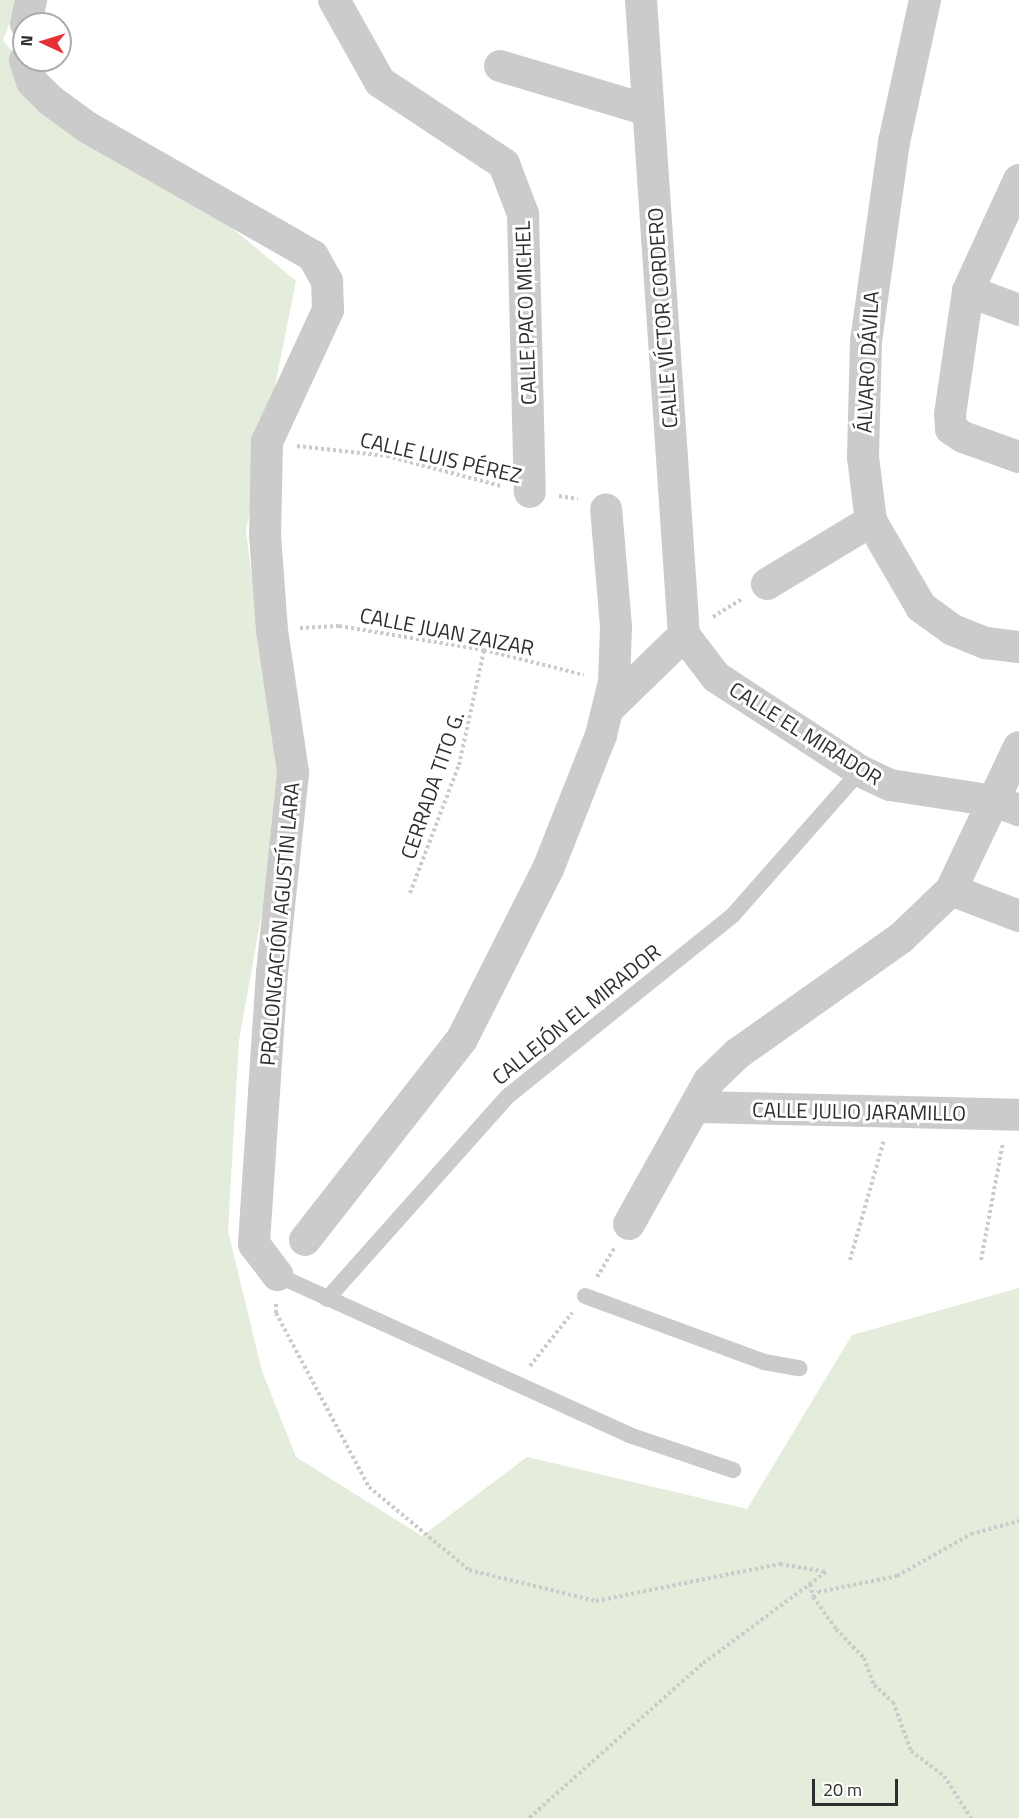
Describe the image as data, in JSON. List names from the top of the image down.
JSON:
{
  "streets": {
    "street": [
      "CALLE PACO MICHEL",
      "CALLE VÍCTOR CORDERO",
      "ÁLVARO DÁVILA",
      "CALLE EL MIRADOR",
      "PROLONGACIÓN AGUSTÍN LARA",
      "CALLE JULIO JARAMILLO"
    ],
    "lane": ["CALLEJÓN EL MIRADOR"],
    "path": ["CALLE LUIS PÉREZ", "CALLE JUAN ZAIZAR", "CERRADA TITO G."]
  },
  "crossings": [
    ["CALLE PACO MICHEL", "CALLE LUIS PÉREZ"],
    ["CALLE VÍCTOR CORDERO", "CALLE EL MIRADOR"],
    ["CALLE LUIS PÉREZ", "PROLONGACIÓN AGUSTÍN LARA"],
    ["CALLE JUAN ZAIZAR", "CERRADA TITO G."],
    ["CALLE JUAN ZAIZAR", "PROLONGACIÓN AGUSTÍN LARA"],
    ["CALLE EL MIRADOR", "CALLEJÓN EL MIRADOR"]
  ],
  "scale_bar": "20 m",
  "north": "left"
}
